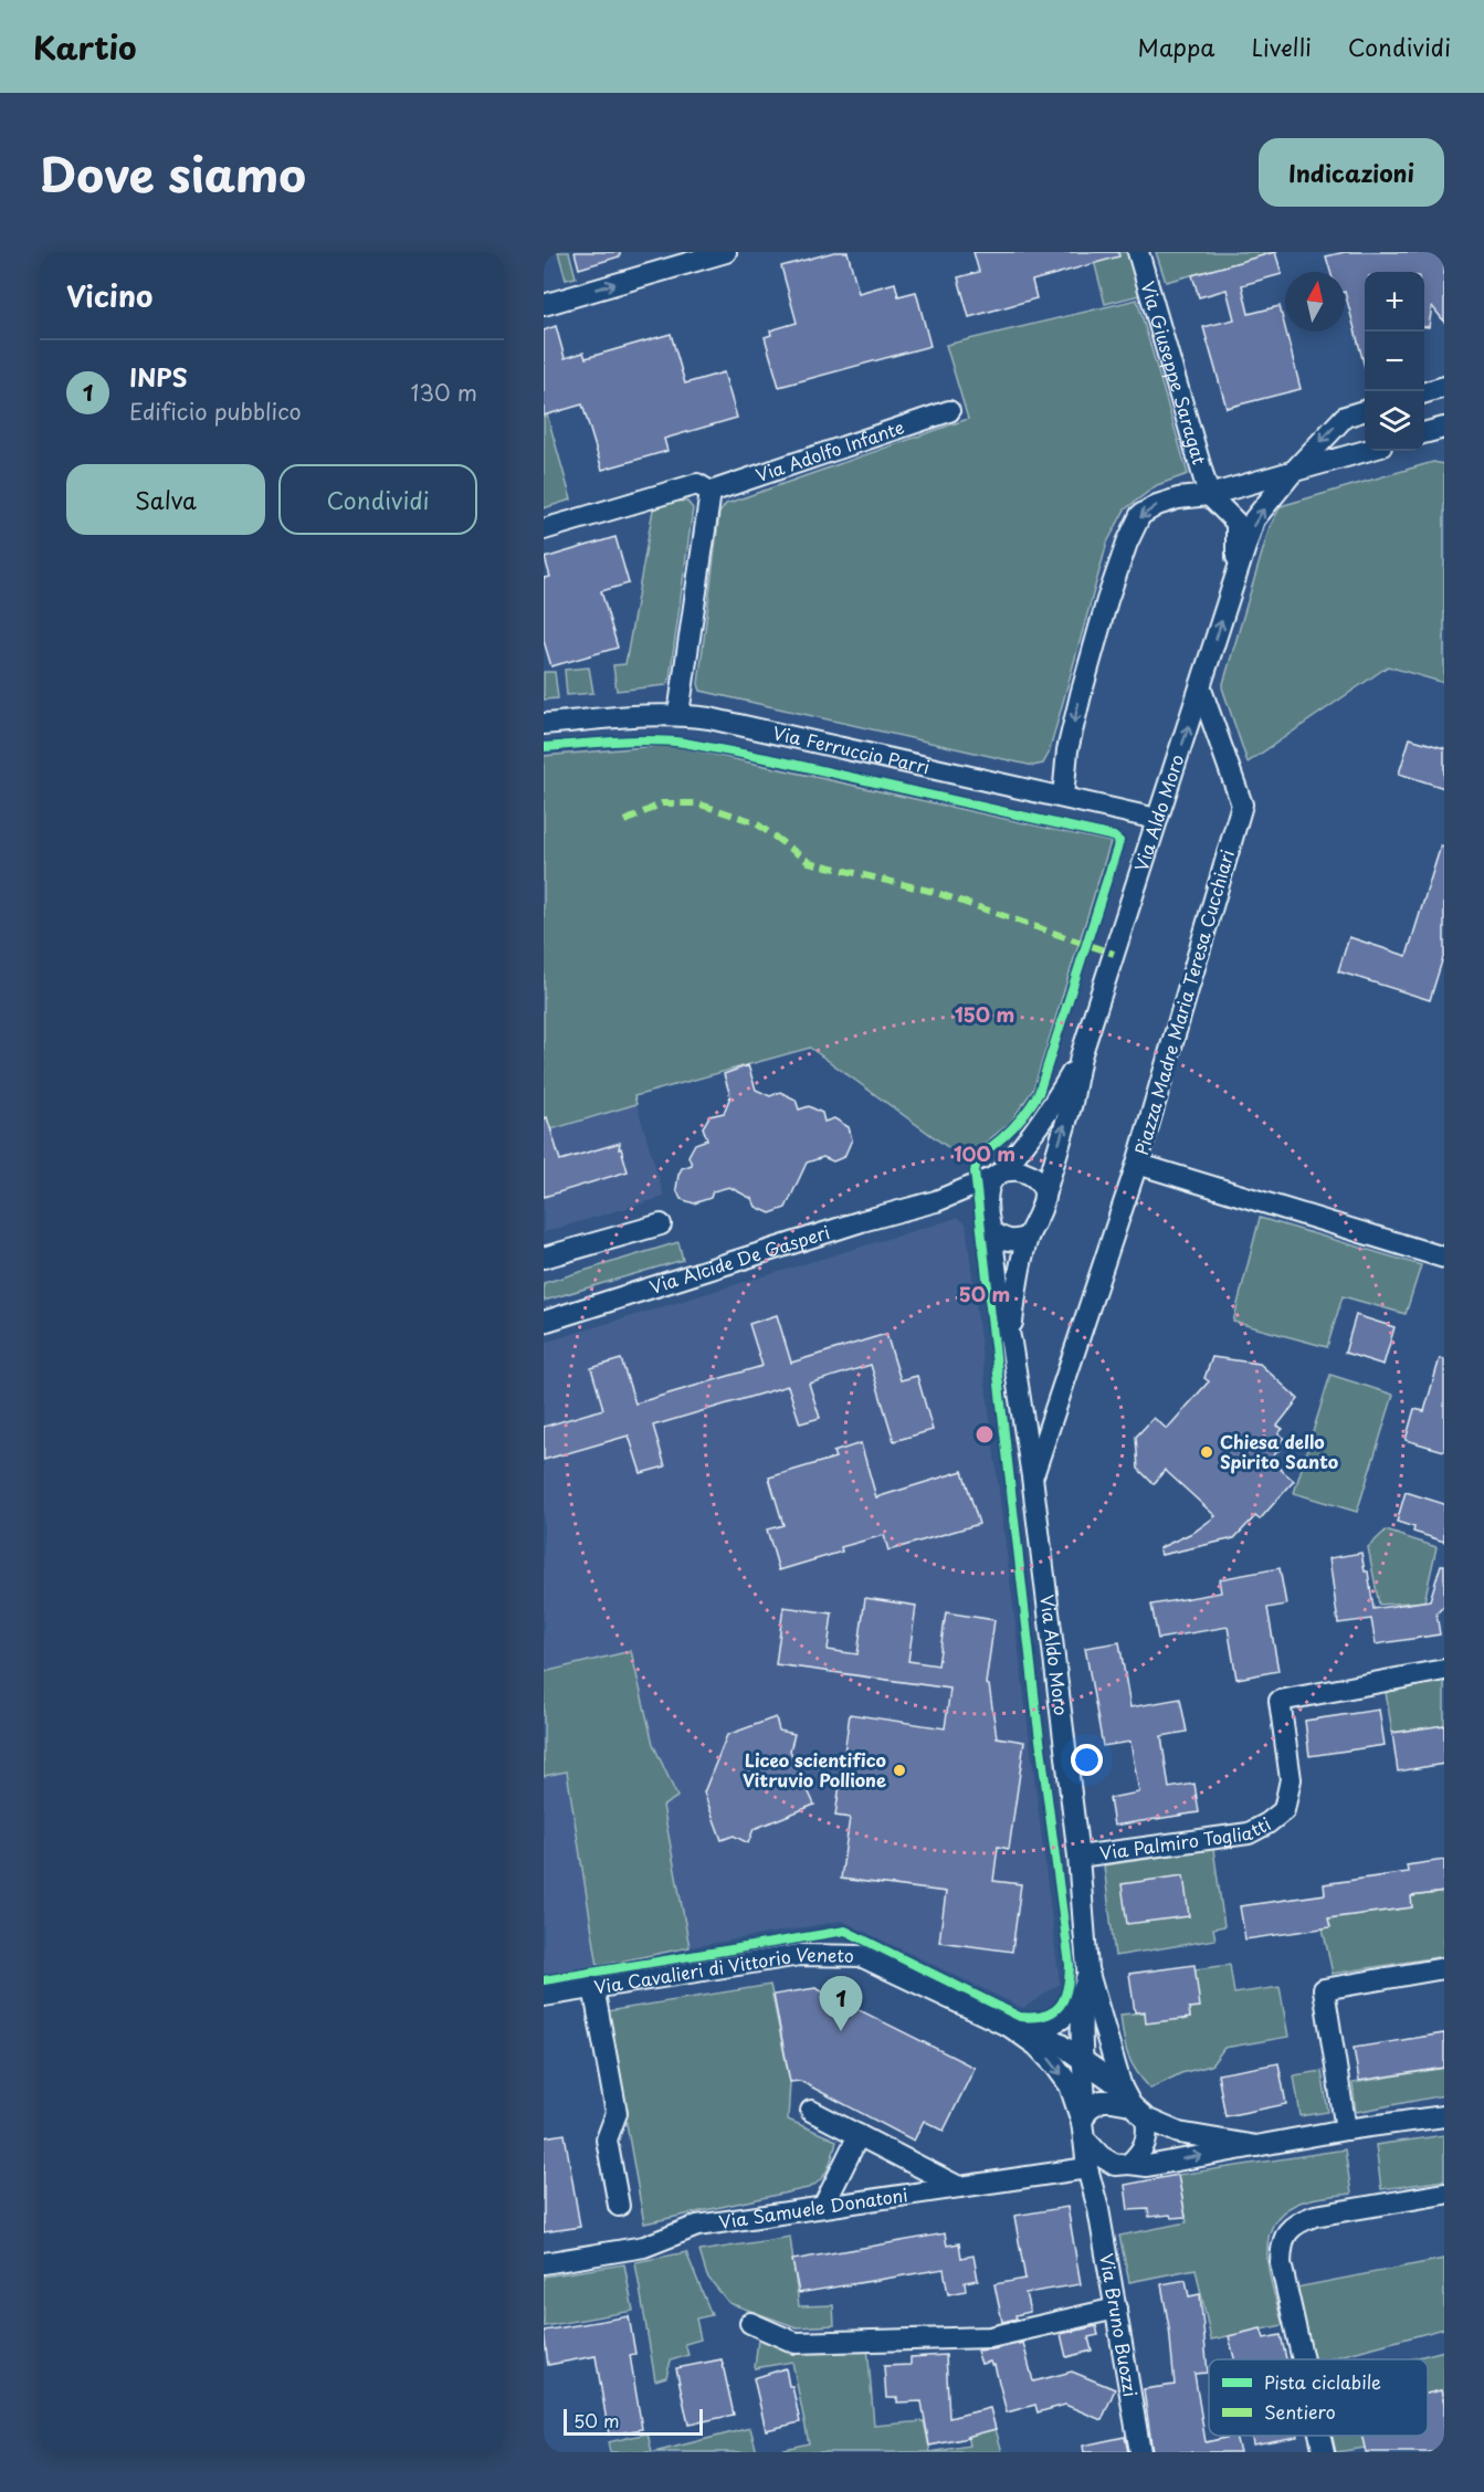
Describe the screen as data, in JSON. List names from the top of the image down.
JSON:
{
  "streets": {
    "street": [
      "Via Giuseppe Saragat",
      "Via Adolfo Infante",
      "Via Ferruccio Parri",
      "Via Aldo Moro",
      "Piazza Madre Maria Teresa Cucchiari",
      "Via Alcide De Gasperi",
      "Via Palmiro Togliatti",
      "Via Cavalieri di Vittorio Veneto",
      "Via Samuele Donatoni",
      "Via Bruno Buozzi"
    ]
  },
  "crossings": [
    ["Via Giuseppe Saragat", "Via Aldo Moro"],
    ["Via Ferruccio Parri", "Via Aldo Moro"],
    ["Via Aldo Moro", "Piazza Madre Maria Teresa Cucchiari"],
    ["Via Aldo Moro", "Via Alcide De Gasperi"],
    ["Via Aldo Moro", "Via Palmiro Togliatti"],
    ["Via Samuele Donatoni", "Via Bruno Buozzi"]
  ],
  "places": ["Chiesa dello Spirito Santo", "Liceo scientifico Vitruvio Pollione"],
  "legend": ["Pista ciclabile", "Sentiero"],
  "scale_bar": "50 m",
  "north": "top",
  "page": {
    "header": "Kartio",
    "nav": ["Mappa", "Livelli", "Condividi"],
    "title": "Dove siamo",
    "buttons": [
      "Indicazioni",
      ["Salva", "Condividi"]
    ],
    "heading": "Vicino",
    "map_buttons": ["+", "−"],
    "list": [
      {
        "mark": "1",
        "name": "INPS",
        "note": "Edificio pubblico",
        "value": "130 m"
      }
    ],
    "pins": "1",
    "scale": "50 m"
  },
  "rings": ["150 m", "100 m", "50 m"]
}
